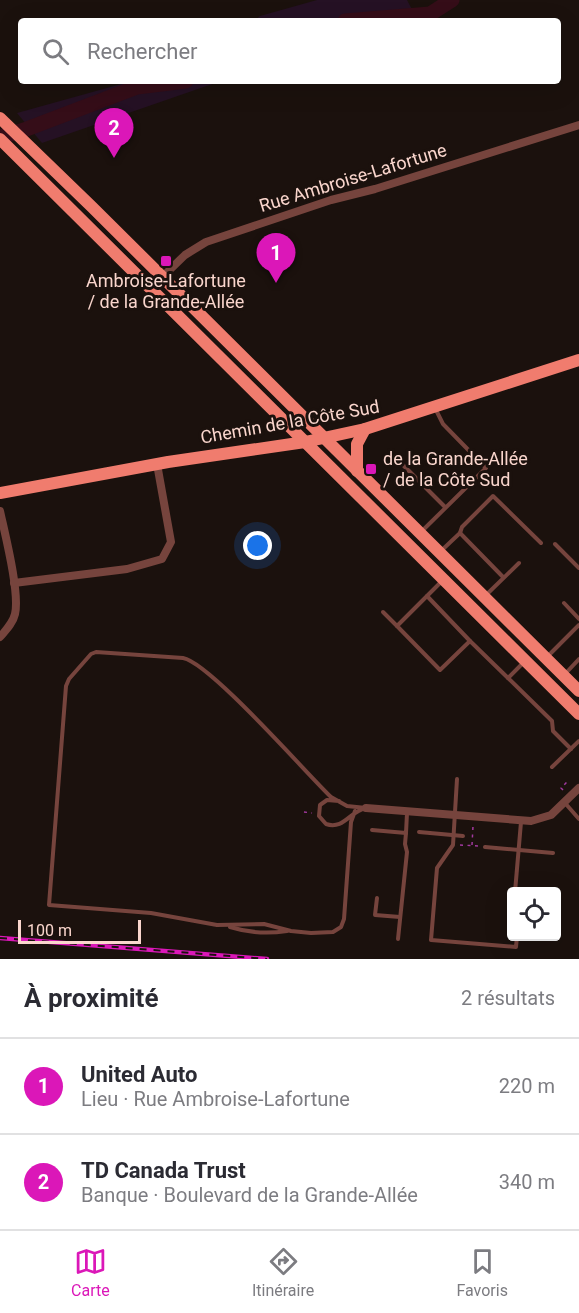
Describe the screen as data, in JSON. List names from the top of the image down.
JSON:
{
  "streets": {
    "street": ["Rue Ambroise-Lafortune", "Chemin de la Côte Sud"]
  },
  "places": {
    "transit": ["Ambroise-Lafortune / de la Grande-Allée", "de la Grande-Allée / de la Côte Sud"]
  },
  "scale_bar": "100 m",
  "page": {
    "search": "Rechercher",
    "pins": ["2", "1"],
    "scale": "100 m",
    "heading": ["À proximité", "2 résultats"],
    "list": [
      {
        "mark": "1",
        "name": "United Auto",
        "note": "Lieu · Rue Ambroise-Lafortune",
        "value": "220 m"
      },
      {
        "mark": "2",
        "name": "TD Canada Trust",
        "note": "Banque · Boulevard de la Grande-Allée",
        "value": "340 m"
      }
    ],
    "nav": ["Carte", "Itinéraire", "Favoris"]
  }
}
